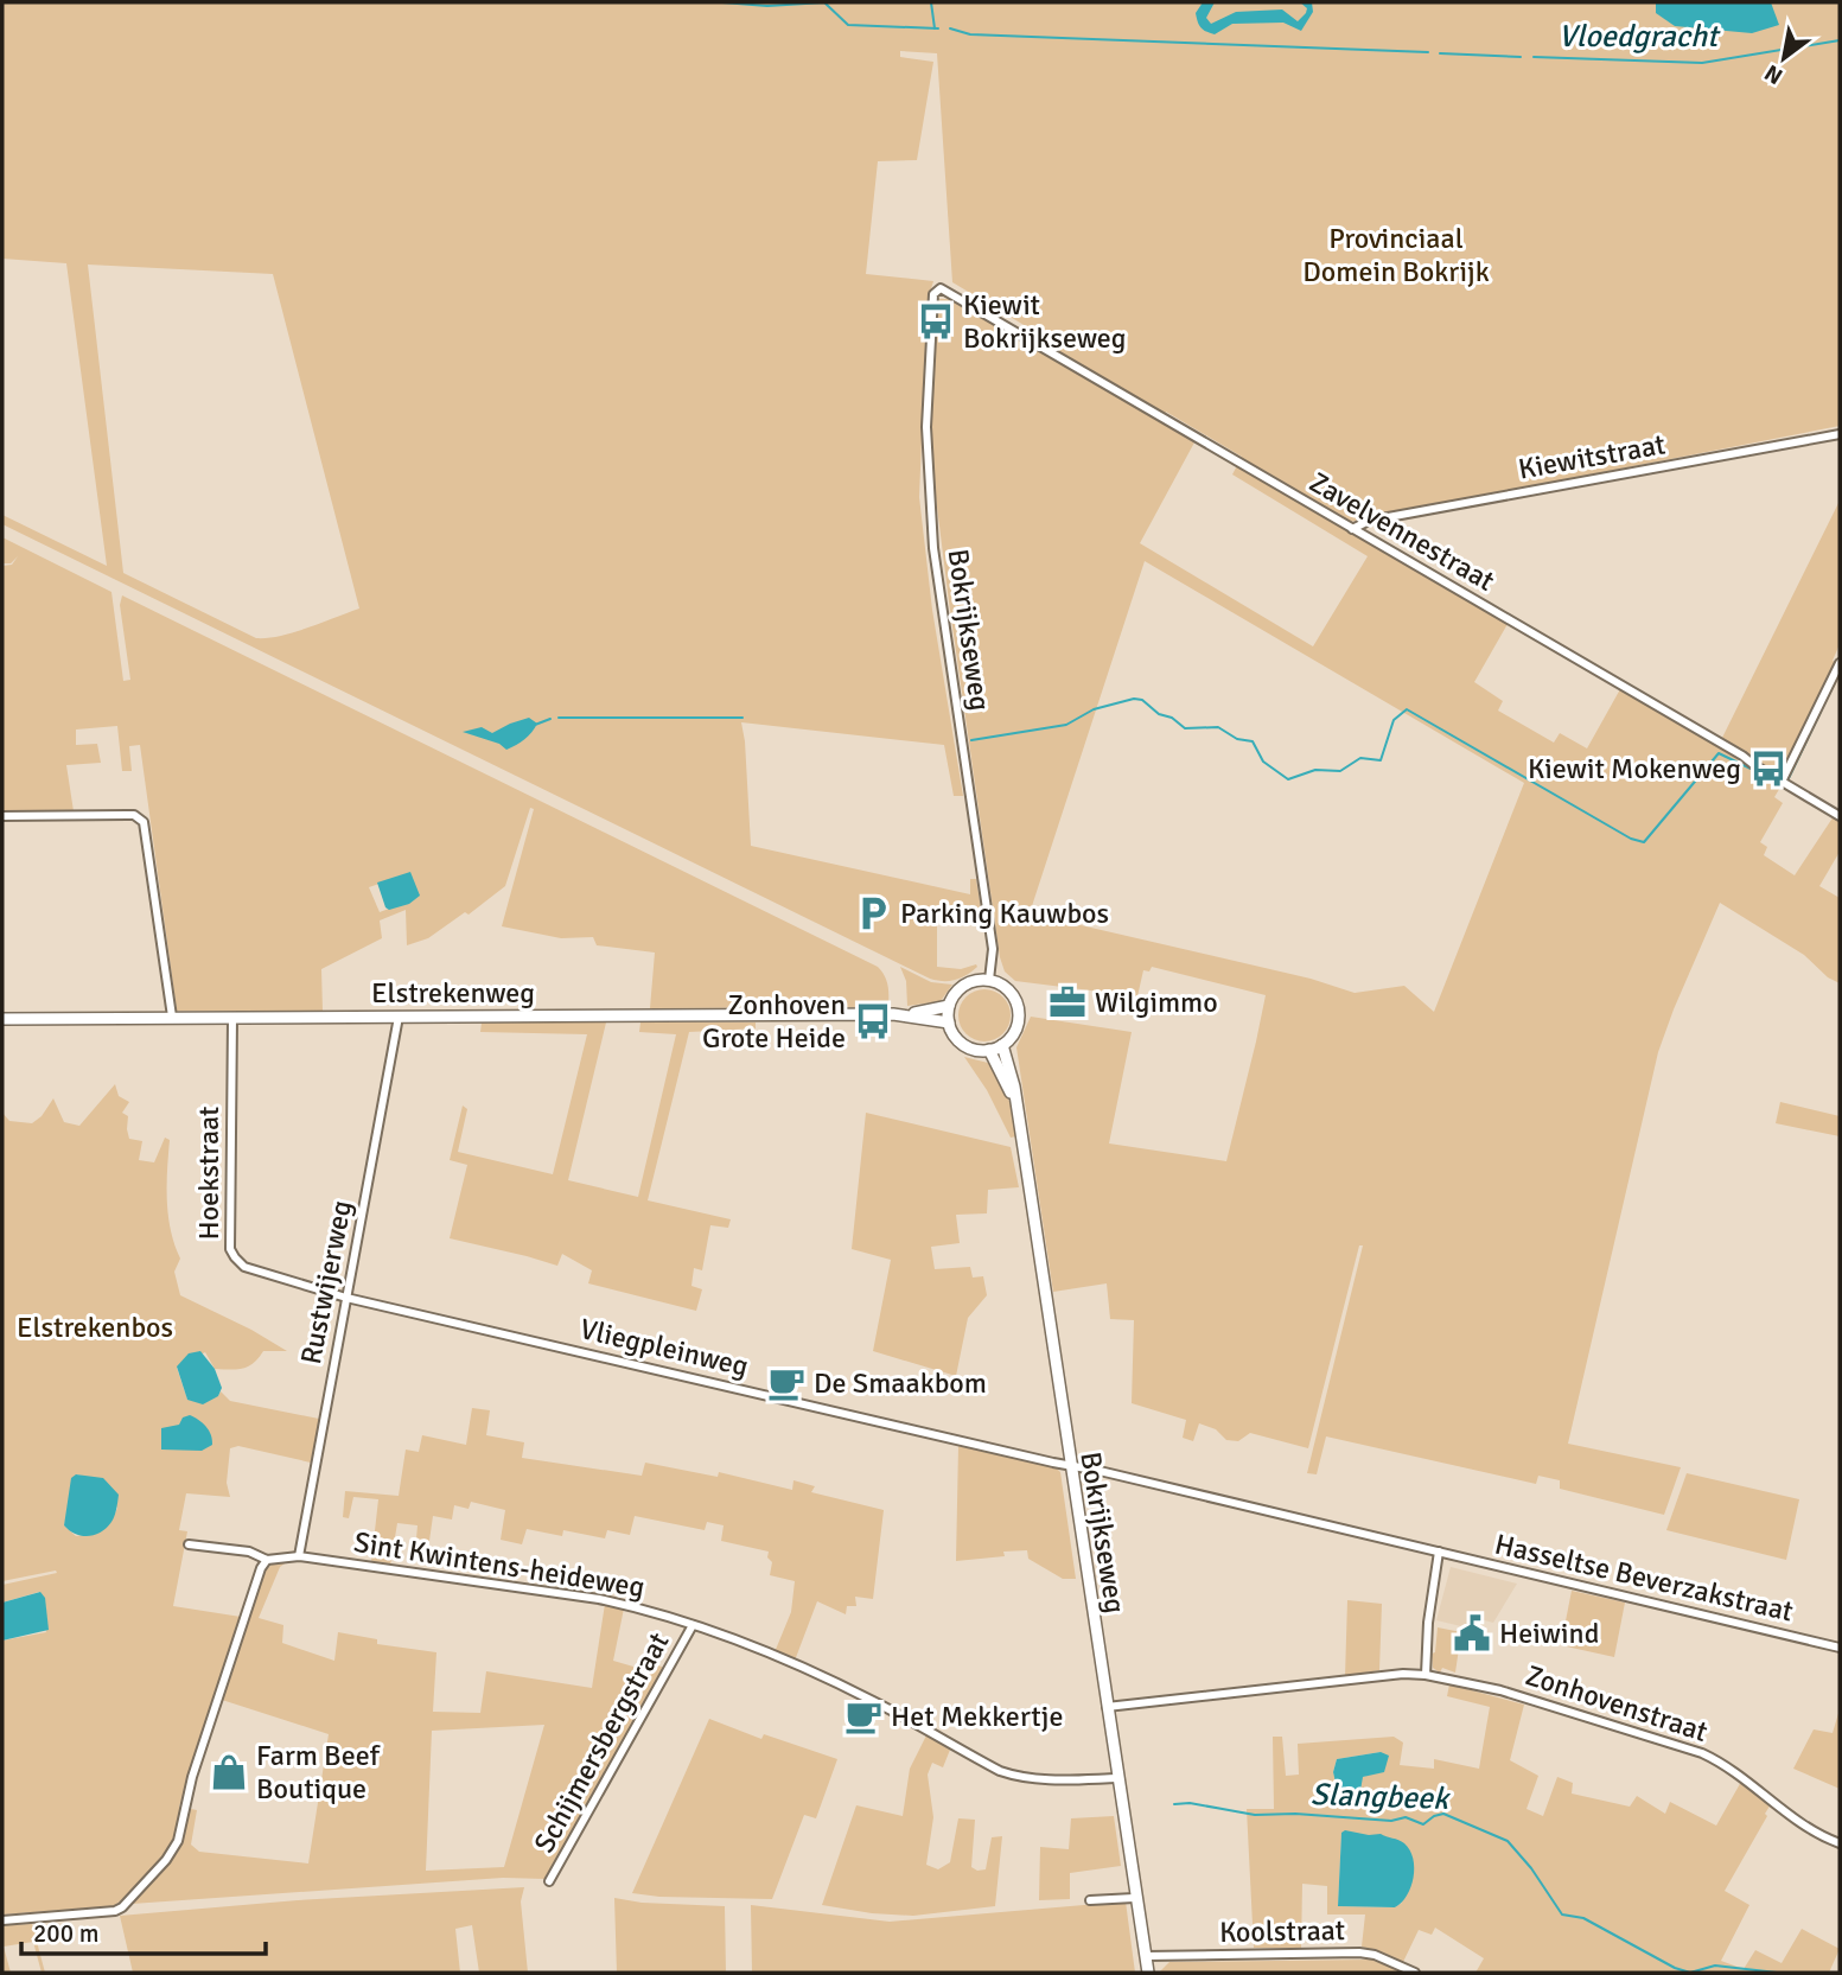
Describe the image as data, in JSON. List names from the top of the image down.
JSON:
{
  "streets": {
    "street": [
      "Kiewitstraat",
      "Zavelvennestraat",
      "Bokrijkseweg",
      "Elstrekenweg",
      "Hoekstraat",
      "Rustwijerweg",
      "Vliegpleinweg",
      "Sint Kwintens-heideweg",
      "Hasseltse Beverzakstraat",
      "Zonhovenstraat",
      "Schijmersbergstraat",
      "Koolstraat"
    ]
  },
  "crossings": [
    ["Kiewitstraat", "Zavelvennestraat"],
    ["Zavelvennestraat", "Bokrijkseweg"],
    ["Bokrijkseweg", "Elstrekenweg"],
    ["Bokrijkseweg", "Vliegpleinweg"],
    ["Bokrijkseweg", "Sint Kwintens-heideweg"],
    ["Bokrijkseweg", "Hasseltse Beverzakstraat"],
    ["Bokrijkseweg", "Zonhovenstraat"],
    ["Bokrijkseweg", "Koolstraat"],
    ["Elstrekenweg", "Hoekstraat"],
    ["Elstrekenweg", "Rustwijerweg"],
    ["Hoekstraat", "Rustwijerweg"],
    ["Hoekstraat", "Vliegpleinweg"],
    ["Rustwijerweg", "Vliegpleinweg"],
    ["Rustwijerweg", "Sint Kwintens-heideweg"],
    ["Vliegpleinweg", "Hasseltse Beverzakstraat"],
    ["Sint Kwintens-heideweg", "Schijmersbergstraat"]
  ],
  "water": ["Vloedgracht", "Slangbeek"],
  "parks": ["Provinciaal Domein Bokrijk", "Elstrekenbos"],
  "places": {
    "bus stop": ["Kiewit Bokrijkseweg", "Kiewit Mokenweg", "Zonhoven Grote Heide"],
    "parking": ["Parking Kauwbos"],
    "office": ["Wilgimmo"],
    "cafe": ["De Smaakbom", "Het Mekkertje"],
    "public building": ["Heiwind"],
    "shop": ["Farm Beef Boutique"]
  },
  "scale_bar": "200 m",
  "north": "bottom left"
}
